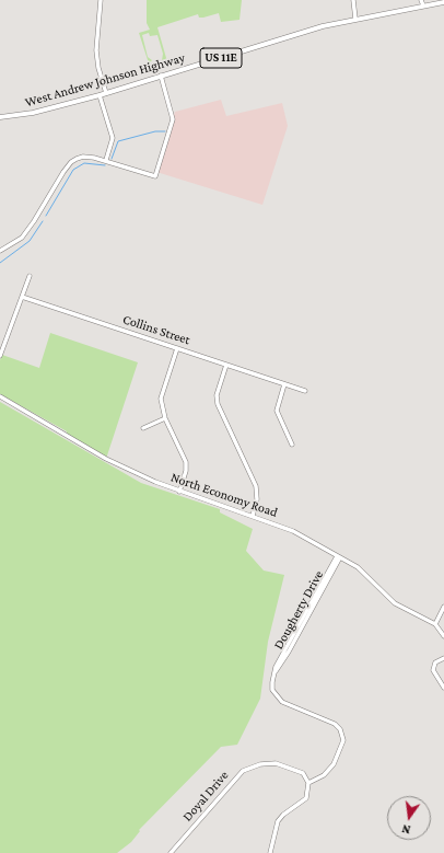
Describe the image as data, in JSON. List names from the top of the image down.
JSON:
{
  "streets": {
    "main road": ["US 11E", "West Andrew Johnson Highway"],
    "street": [
      "Collins Street",
      "North Economy Road",
      "Dougherty Drive",
      "Doyal Drive"
    ]
  },
  "crossings": [
    ["North Economy Road", "Dougherty Drive"],
    ["Dougherty Drive", "Doyal Drive"]
  ],
  "north": "bottom"
}
